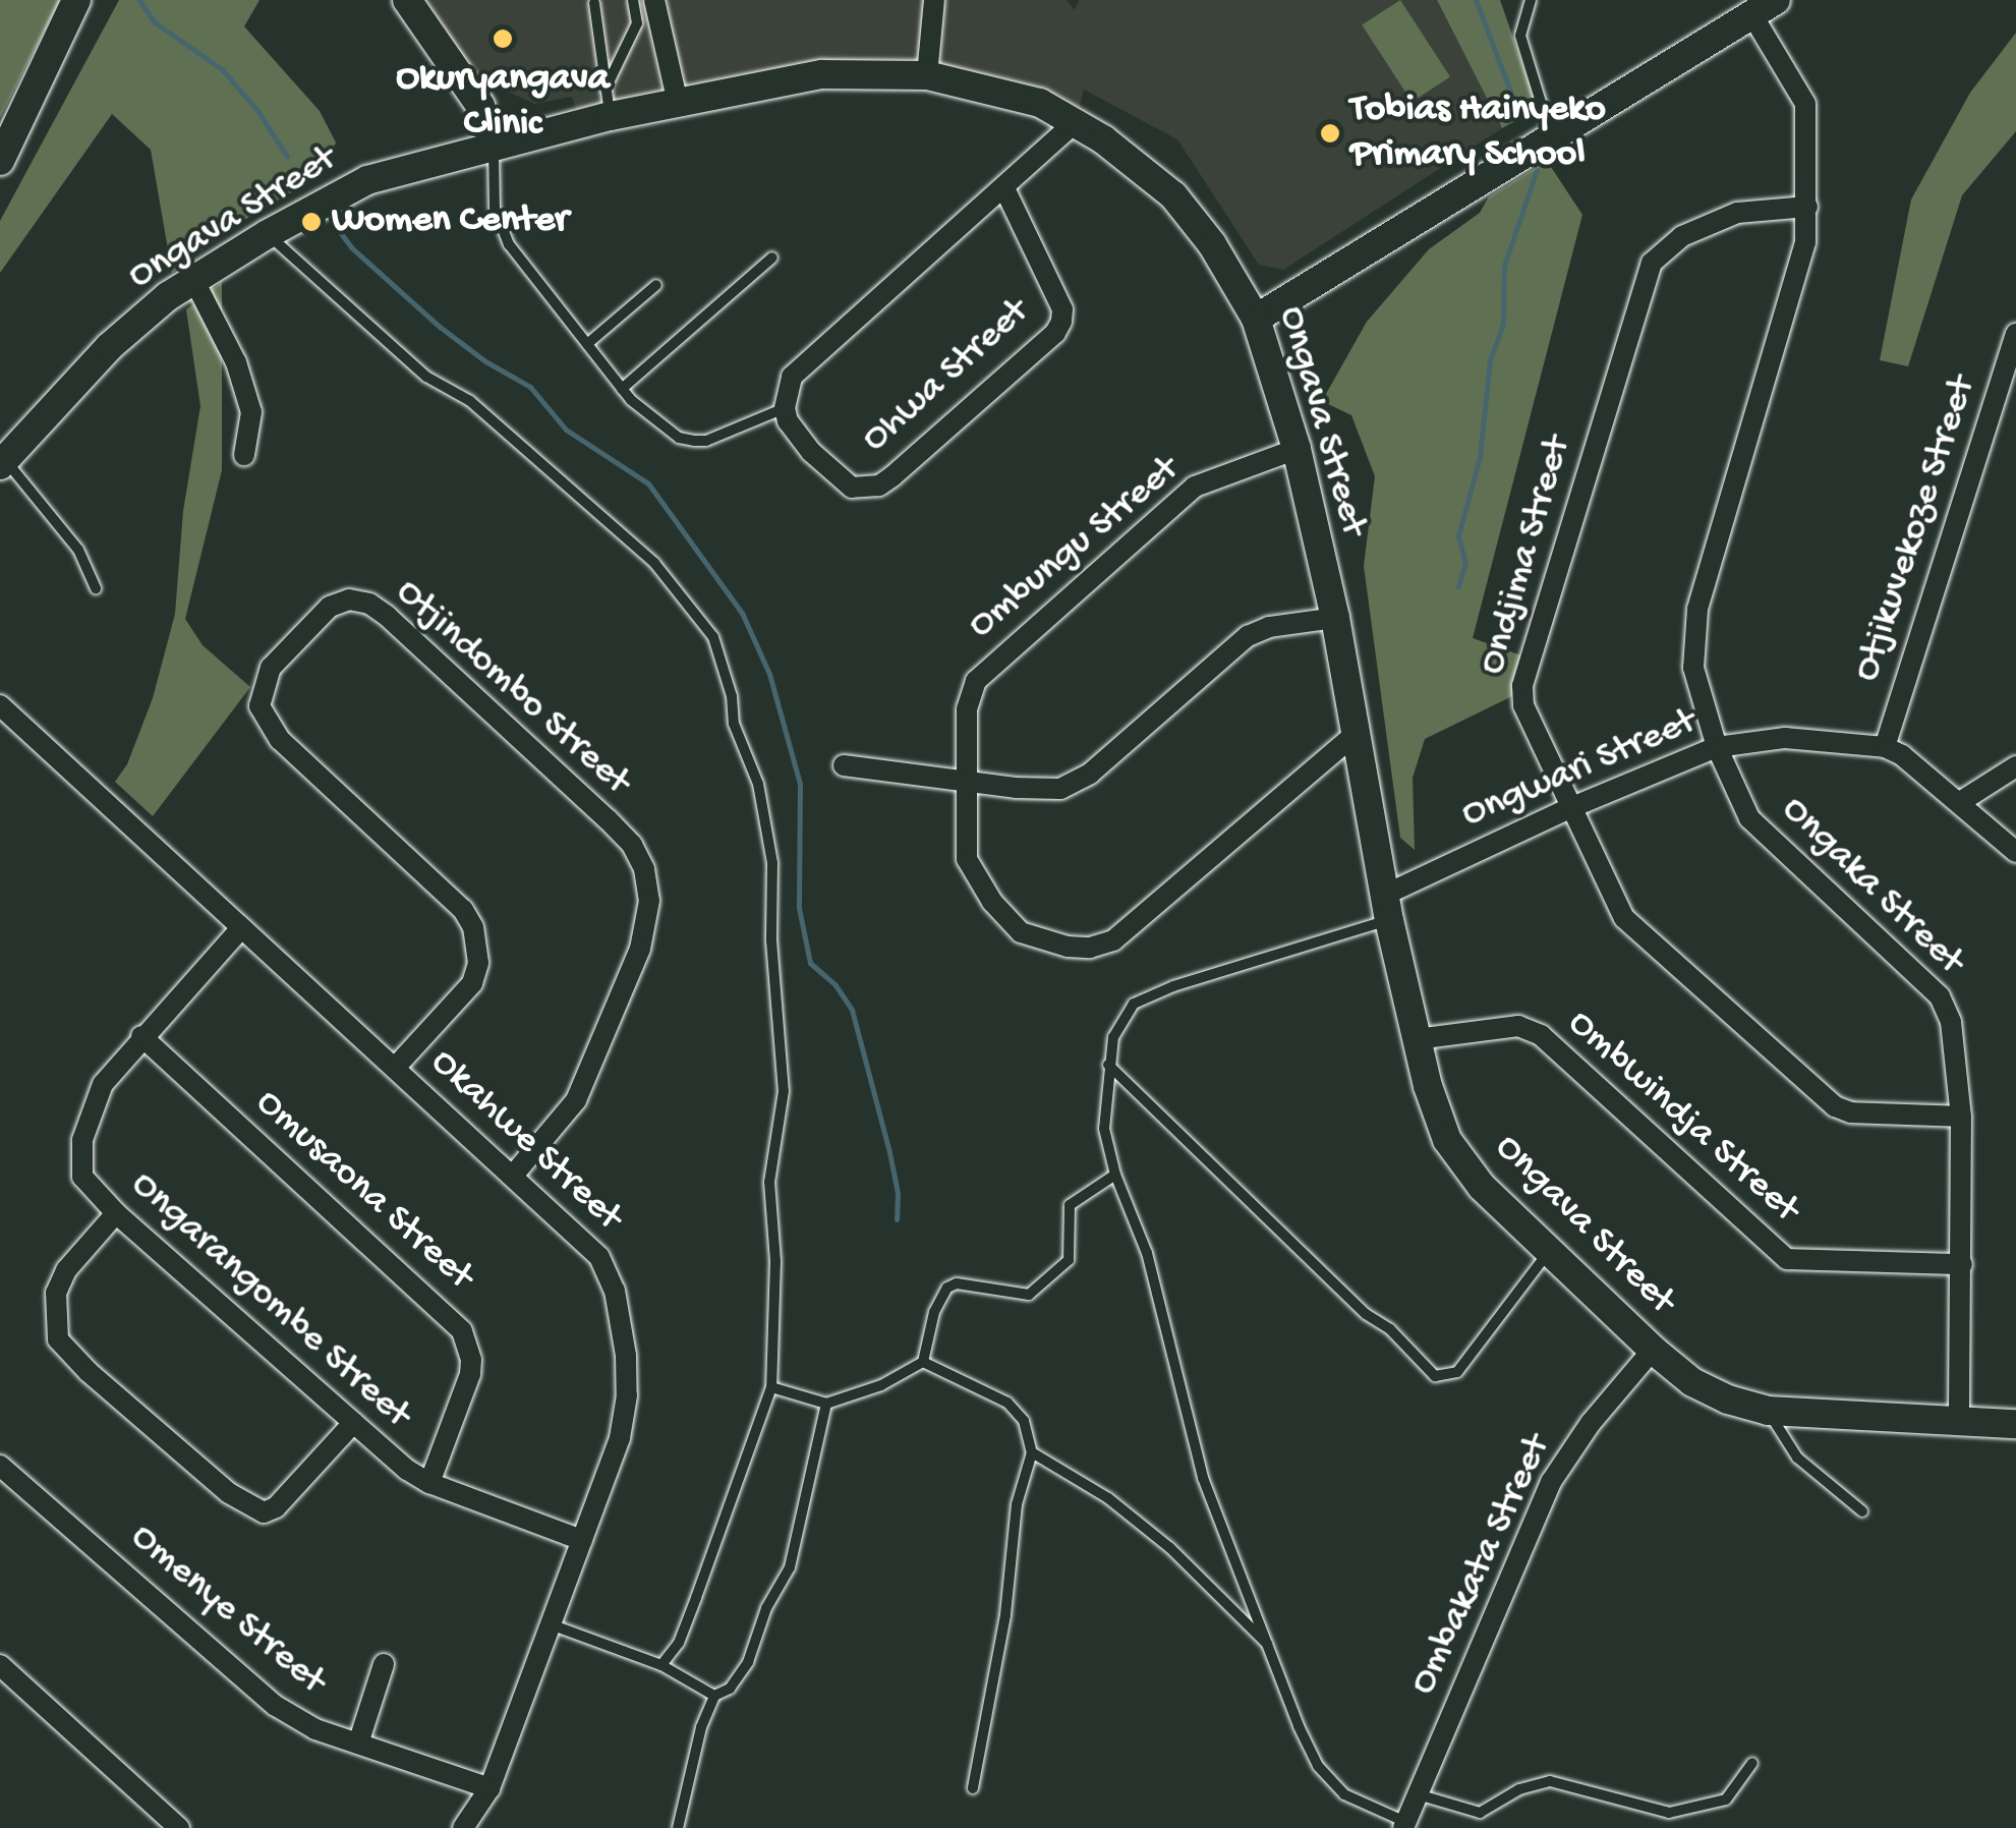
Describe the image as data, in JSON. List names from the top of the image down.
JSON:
{
  "streets": {
    "street": [
      "Ongava Street",
      "Ohwa Street",
      "Otjikuvekoze Street",
      "Ombungu Street",
      "Ondjima Street",
      "Otjindombo Street",
      "Ongwari Street",
      "Ongaka Street",
      "Ombwindja Street",
      "Okahwe Street",
      "Omusaona Street",
      "Ongarangombe Street",
      "Ombakata Street",
      "Omenye Street"
    ]
  },
  "crossings": [
    ["Ongava Street", "Ombungu Street"],
    ["Ongava Street", "Ongwari Street"],
    ["Ongava Street", "Ongaka Street"],
    ["Ongava Street", "Ombwindja Street"],
    ["Ongava Street", "Ombakata Street"],
    ["Otjikuvekoze Street", "Ongwari Street"],
    ["Ondjima Street", "Ongwari Street"],
    ["Ondjima Street", "Ongaka Street"],
    ["Otjindombo Street", "Okahwe Street"],
    ["Ongwari Street", "Ongaka Street"],
    ["Ongaka Street", "Ombwindja Street"],
    ["Okahwe Street", "Ongarangombe Street"],
    ["Okahwe Street", "Omenye Street"],
    ["Omusaona Street", "Ongarangombe Street"]
  ],
  "places": ["Okuryangava Clinic", "Tobias Hainyeko Primary School", "Women Center"]
}
